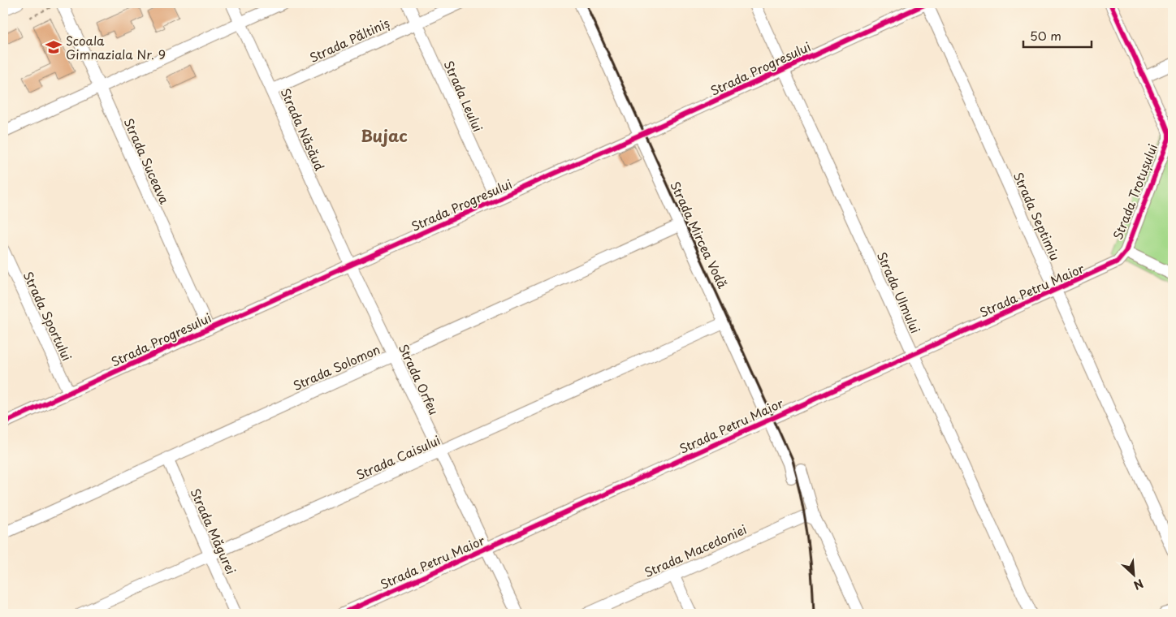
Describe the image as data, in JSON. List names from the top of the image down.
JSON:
{
  "streets": {
    "street": [
      "Strada Păltiniș",
      "Strada Progresului",
      "Strada Leului",
      "Strada Năsăud",
      "Strada Suceava",
      "Strada Trotușului",
      "Strada Septimiu",
      "Strada Mircea Vodă",
      "Strada Petru Maior",
      "Strada Ulmului",
      "Strada Sportului",
      "Strada Solomon",
      "Strada Orfeu",
      "Strada Caisului",
      "Strada Măgurei",
      "Strada Macedoniei"
    ]
  },
  "crossings": [
    ["Strada Păltiniș", "Strada Leului"],
    ["Strada Păltiniș", "Strada Năsăud"],
    ["Strada Progresului", "Strada Leului"],
    ["Strada Progresului", "Strada Năsăud"],
    ["Strada Progresului", "Strada Suceava"],
    ["Strada Progresului", "Strada Septimiu"],
    ["Strada Progresului", "Strada Mircea Vodă"],
    ["Strada Progresului", "Strada Ulmului"],
    ["Strada Progresului", "Strada Sportului"],
    ["Strada Progresului", "Strada Orfeu"],
    ["Strada Năsăud", "Strada Orfeu"],
    ["Strada Trotușului", "Strada Petru Maior"],
    ["Strada Septimiu", "Strada Petru Maior"],
    ["Strada Mircea Vodă", "Strada Petru Maior"],
    ["Strada Mircea Vodă", "Strada Solomon"],
    ["Strada Mircea Vodă", "Strada Caisului"],
    ["Strada Petru Maior", "Strada Ulmului"],
    ["Strada Petru Maior", "Strada Orfeu"],
    ["Strada Solomon", "Strada Orfeu"],
    ["Strada Solomon", "Strada Măgurei"],
    ["Strada Orfeu", "Strada Caisului"],
    ["Strada Caisului", "Strada Măgurei"]
  ],
  "districts": ["Bujac"],
  "places": {
    "school or university": ["Scoala Gimnaziala Nr. 9"]
  },
  "scale_bar": "50 m",
  "north": "bottom right"
}
